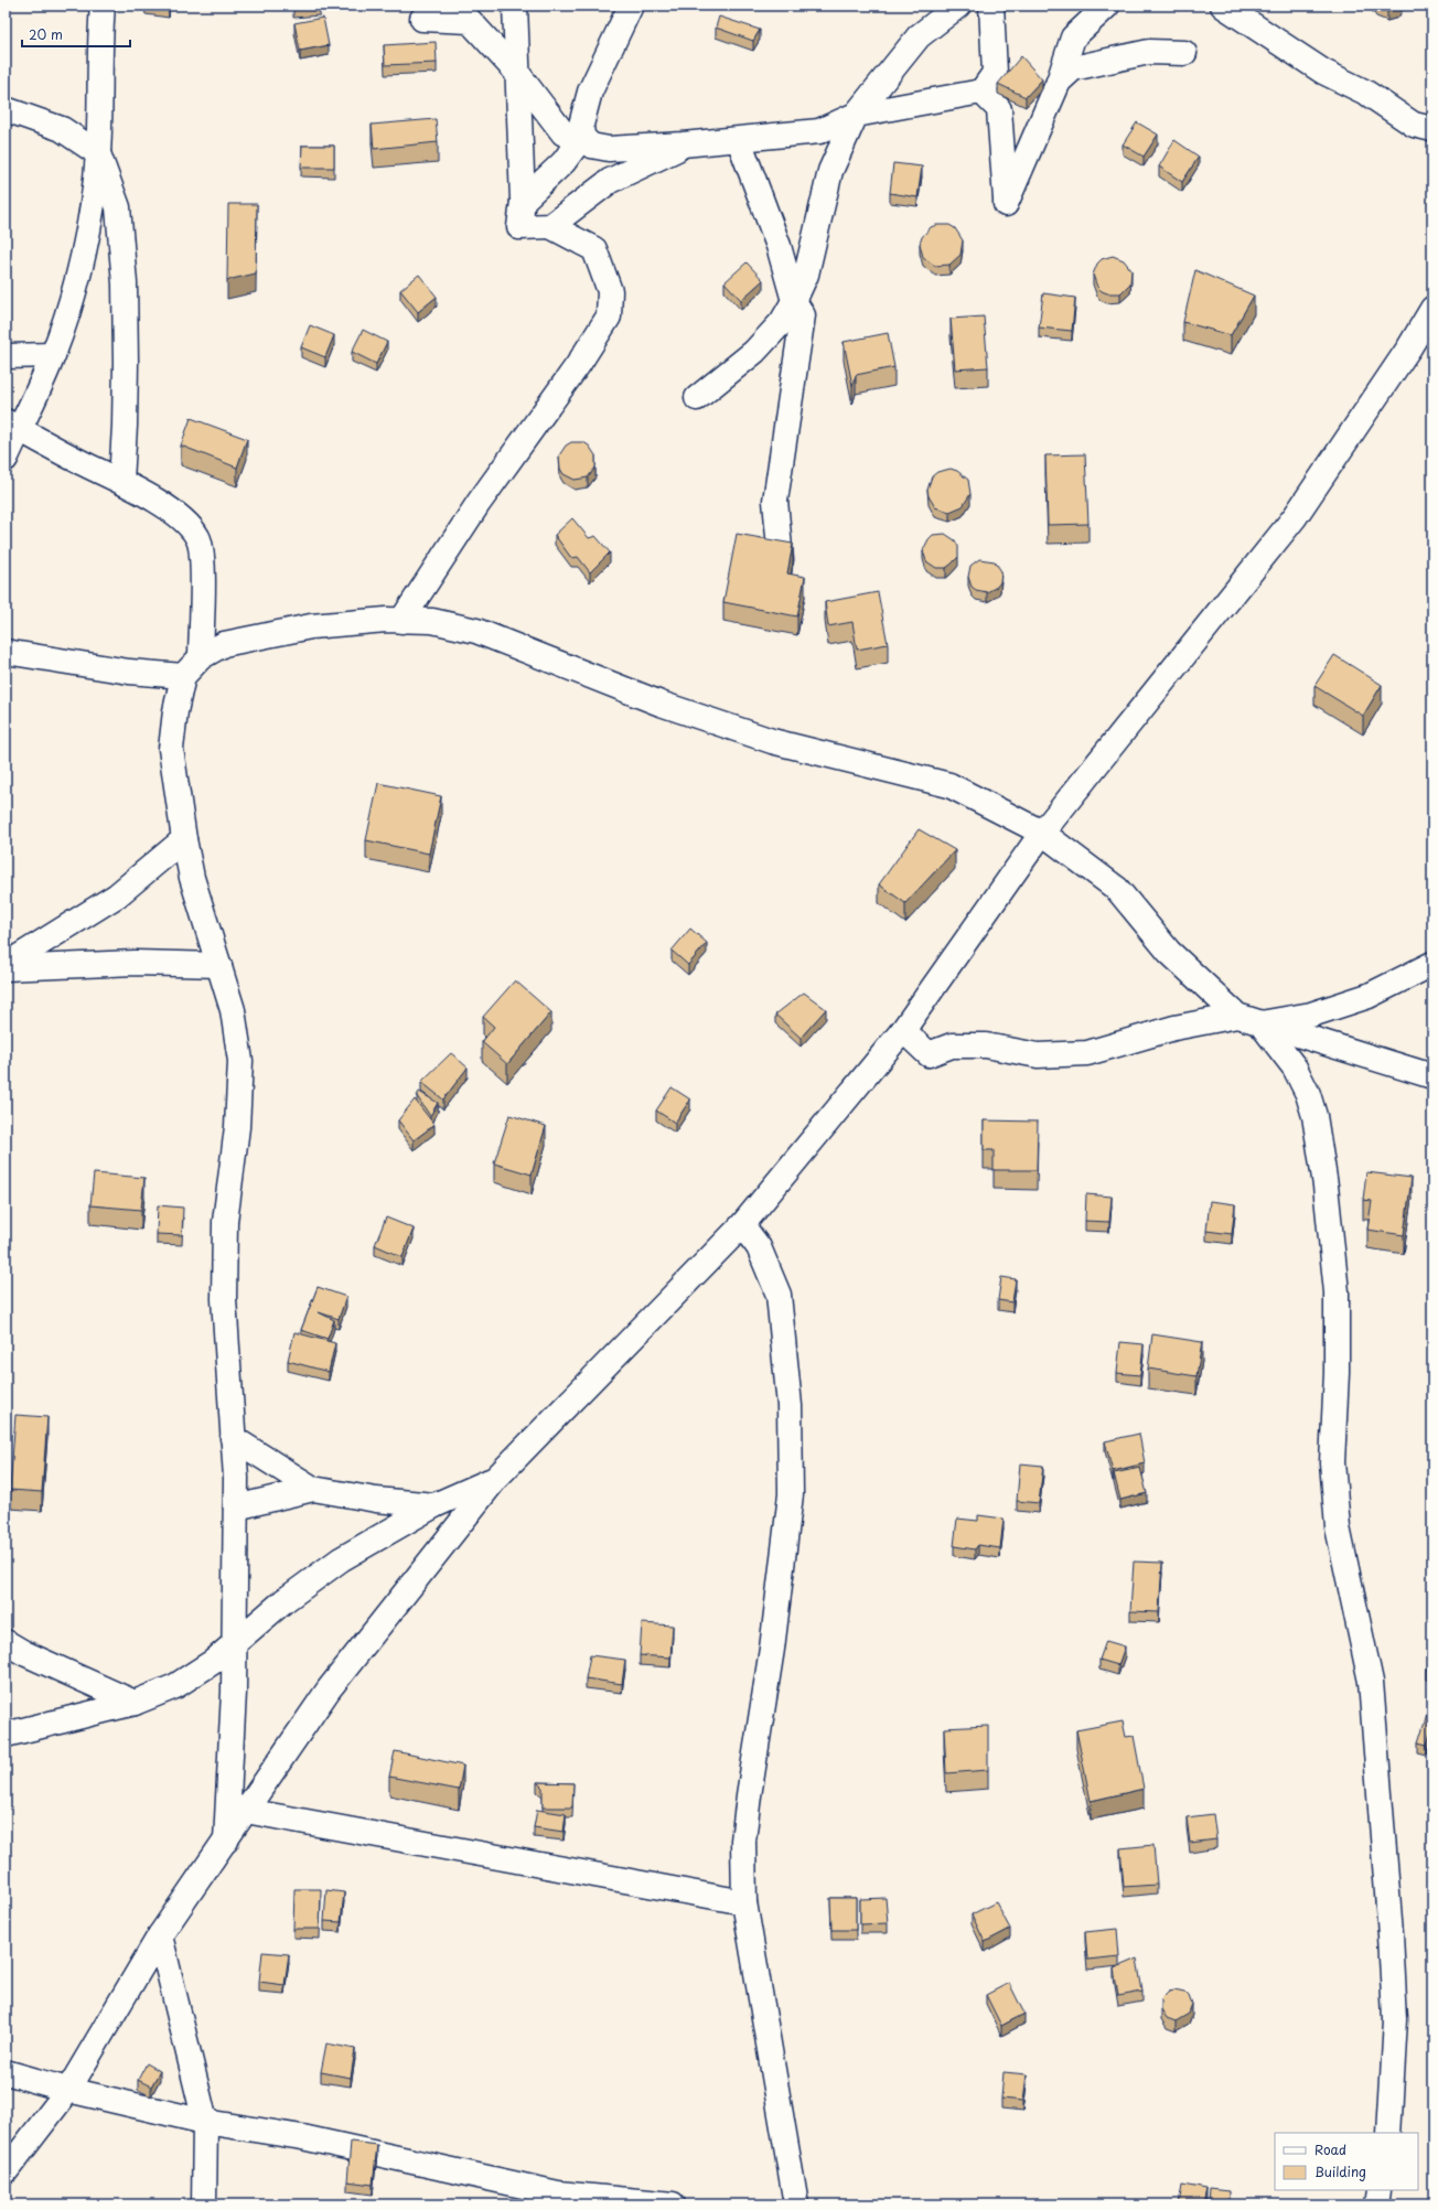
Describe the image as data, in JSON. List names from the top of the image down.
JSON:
{
  "legend": ["Road", "Building"],
  "scale_bar": "20 m"
}
